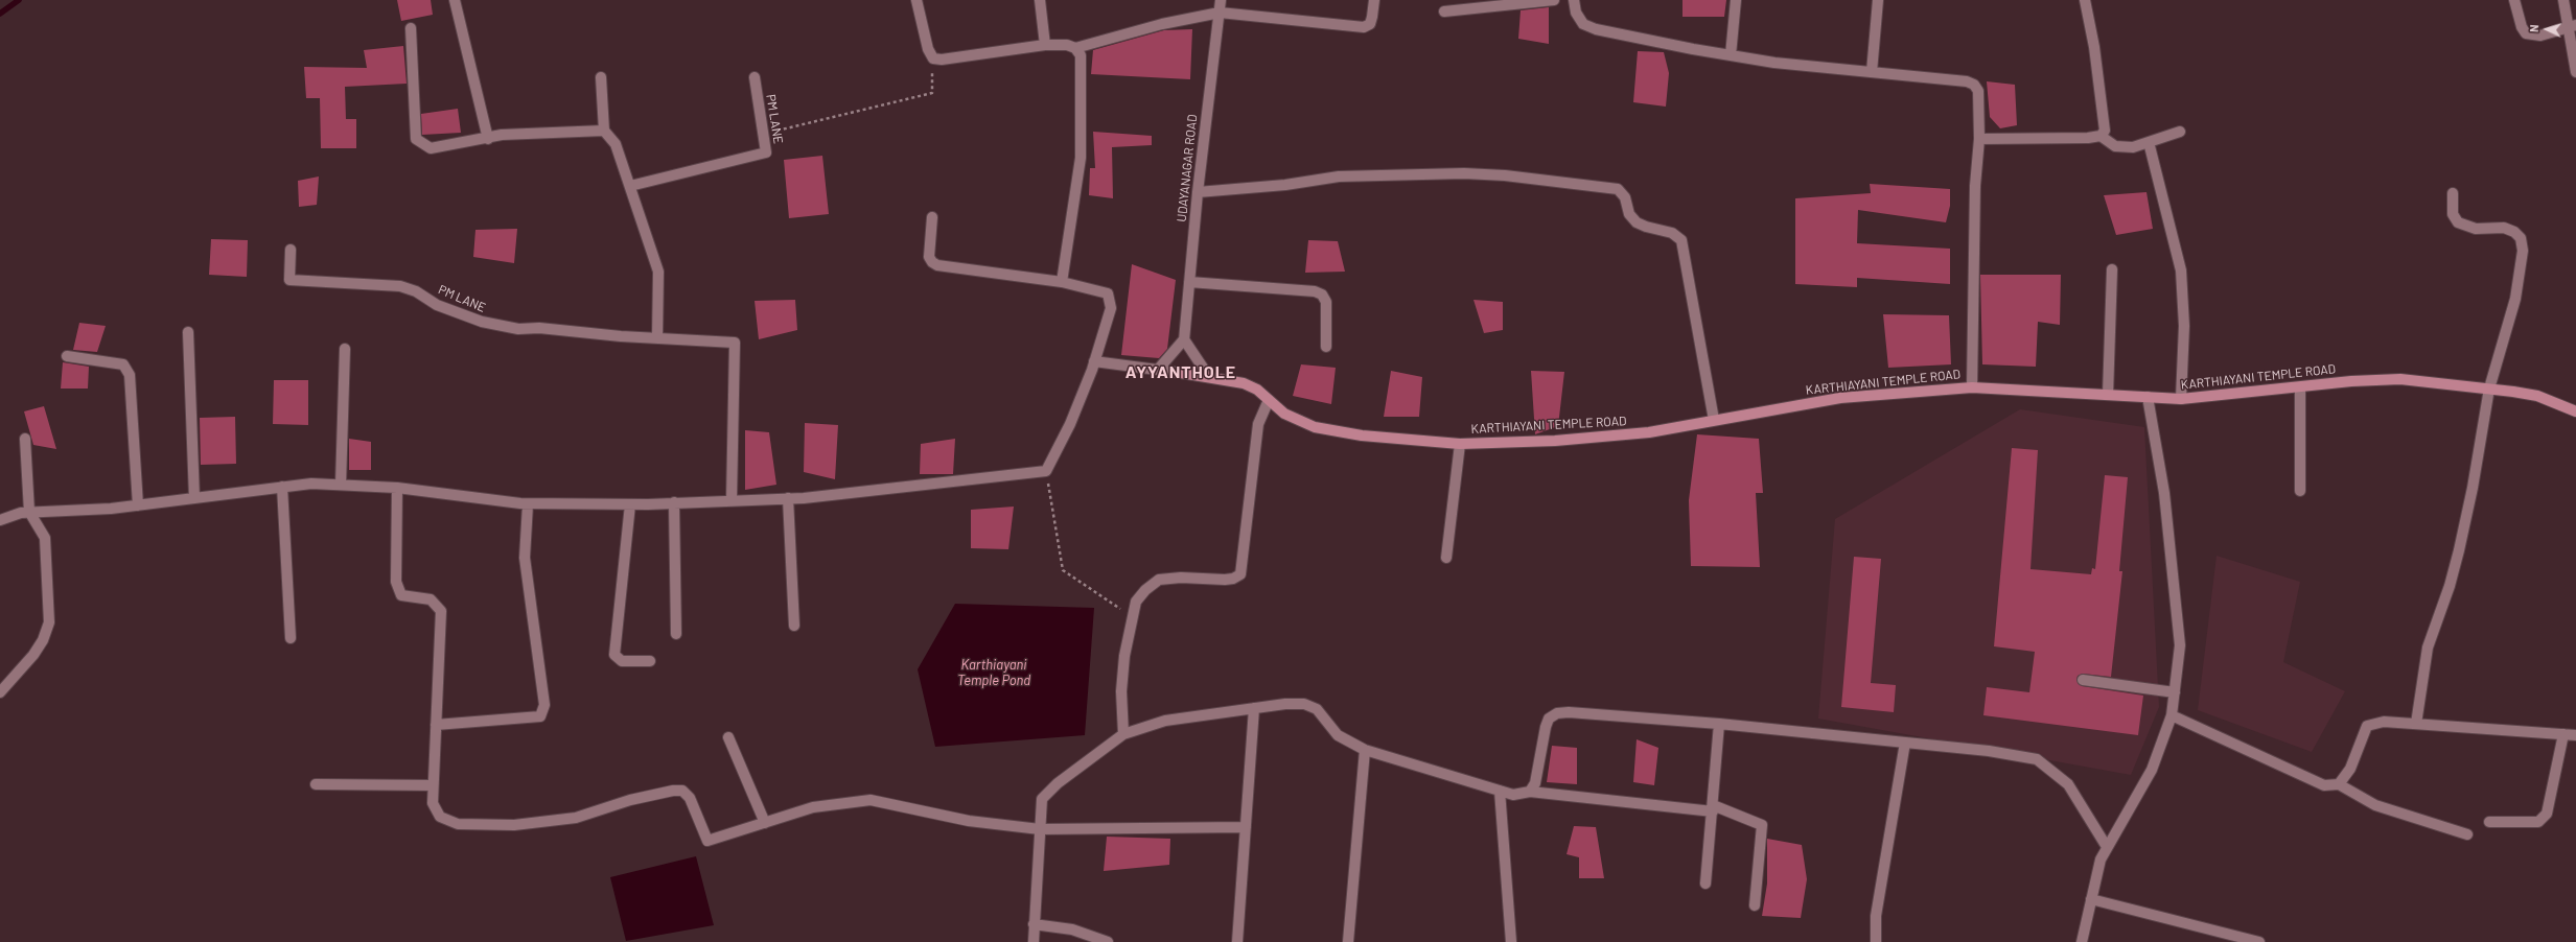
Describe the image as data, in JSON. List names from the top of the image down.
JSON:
{
  "streets": {
    "main road": ["KARTHIAYANI TEMPLE ROAD"],
    "street": ["PM LANE", "UDAYANAGAR ROAD"]
  },
  "districts": ["AYYANTHOLE"],
  "water": ["Karthiayani Temple Pond"],
  "north": "left"
}
